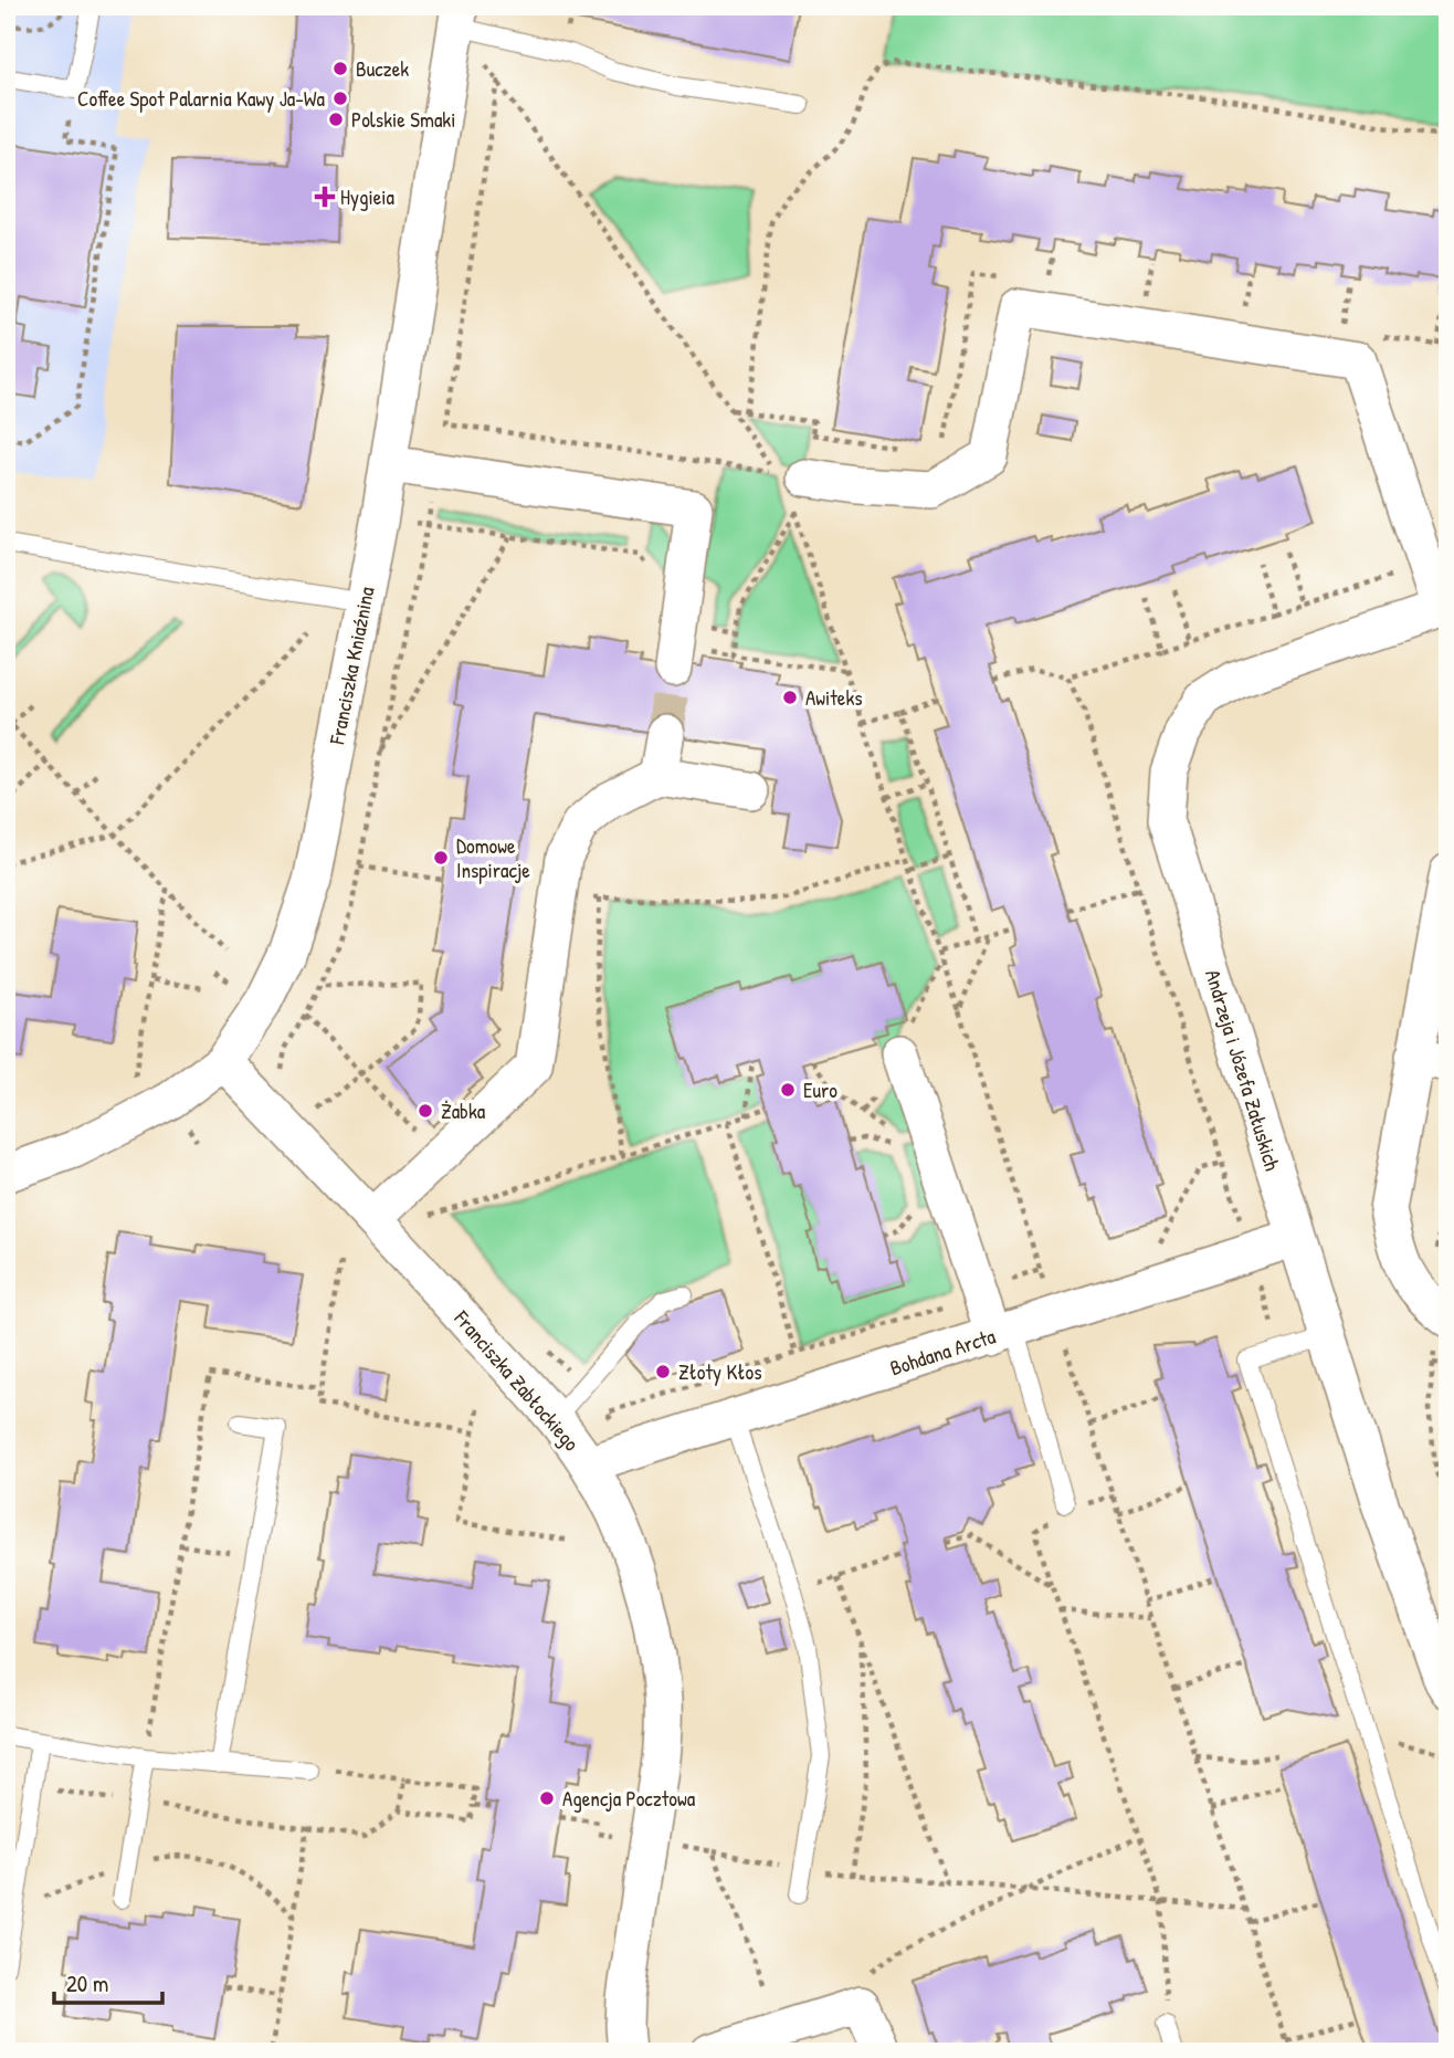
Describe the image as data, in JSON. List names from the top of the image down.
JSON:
{
  "streets": {
    "street": [
      "Franciszka Kniaźnina",
      "Andrzeja i Józefa Załuskich",
      "Bohdana Arcta",
      "Franciszka Zabłockiego"
    ]
  },
  "crossings": [
    ["Franciszka Kniaźnina", "Franciszka Zabłockiego"],
    ["Andrzeja i Józefa Załuskich", "Bohdana Arcta"],
    ["Bohdana Arcta", "Franciszka Zabłockiego"]
  ],
  "places": {
    "other": [
      "Buczek",
      "Coffee Spot Palarnia Kawy Ja-Wa",
      "Polskie Smaki",
      "Awiteks",
      "Domowe Inspiracje",
      "Euro",
      "Żabka",
      "Złoty Kłos",
      "Agencja Pocztowa"
    ],
    "health": ["Hygieia"]
  },
  "scale_bar": "20 m"
}
